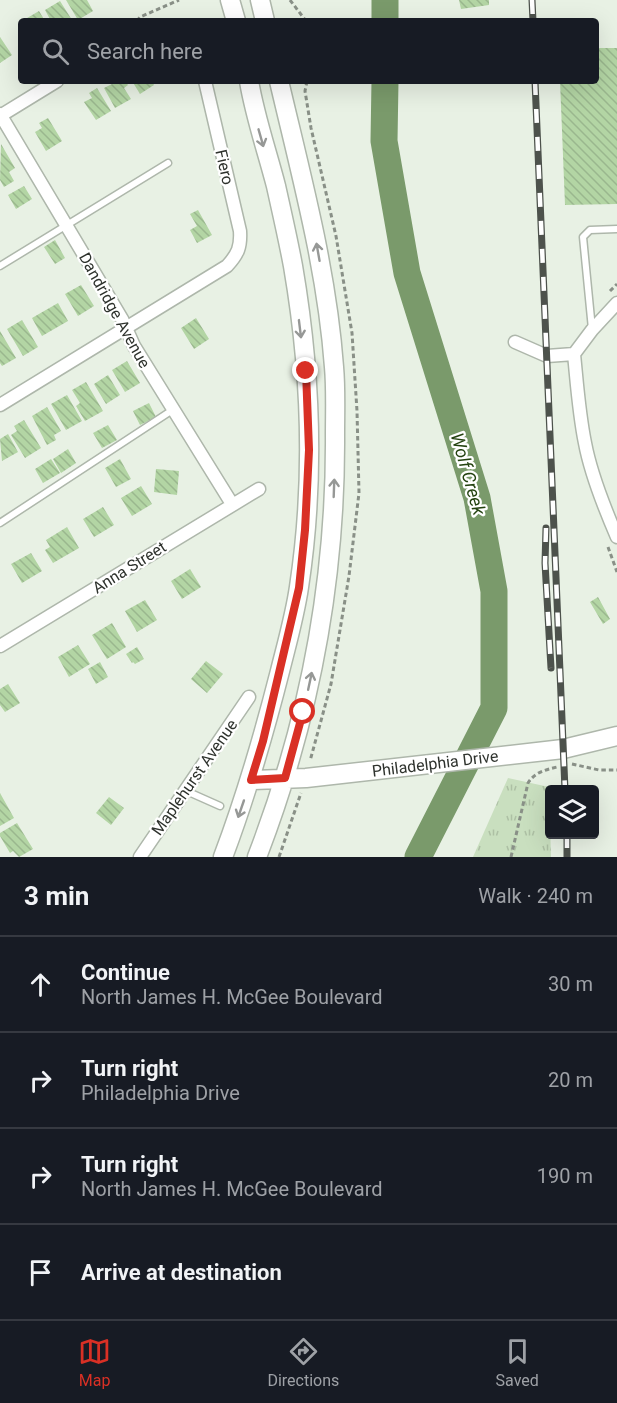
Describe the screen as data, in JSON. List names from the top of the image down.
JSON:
{
  "streets": {
    "main road": ["Philadelphia Drive"],
    "street": [
      "Fiero",
      "Dandridge Avenue",
      "Anna Street",
      "Maplehurst Avenue"
    ]
  },
  "crossings": [
    ["Fiero", "Dandridge Avenue"],
    ["Dandridge Avenue", "Anna Street"]
  ],
  "water": ["Wolf Creek"],
  "page": {
    "search": "Search here",
    "heading": ["3 min", "Walk · 240 m"],
    "list": [
      ["Continue", "North James H. McGee Boulevard", "30 m"],
      ["Turn right", "Philadelphia Drive", "20 m"],
      ["Turn right", "North James H. McGee Boulevard", "190 m"],
      "Arrive at destination"
    ],
    "nav": ["Map", "Directions", "Saved"]
  }
}
